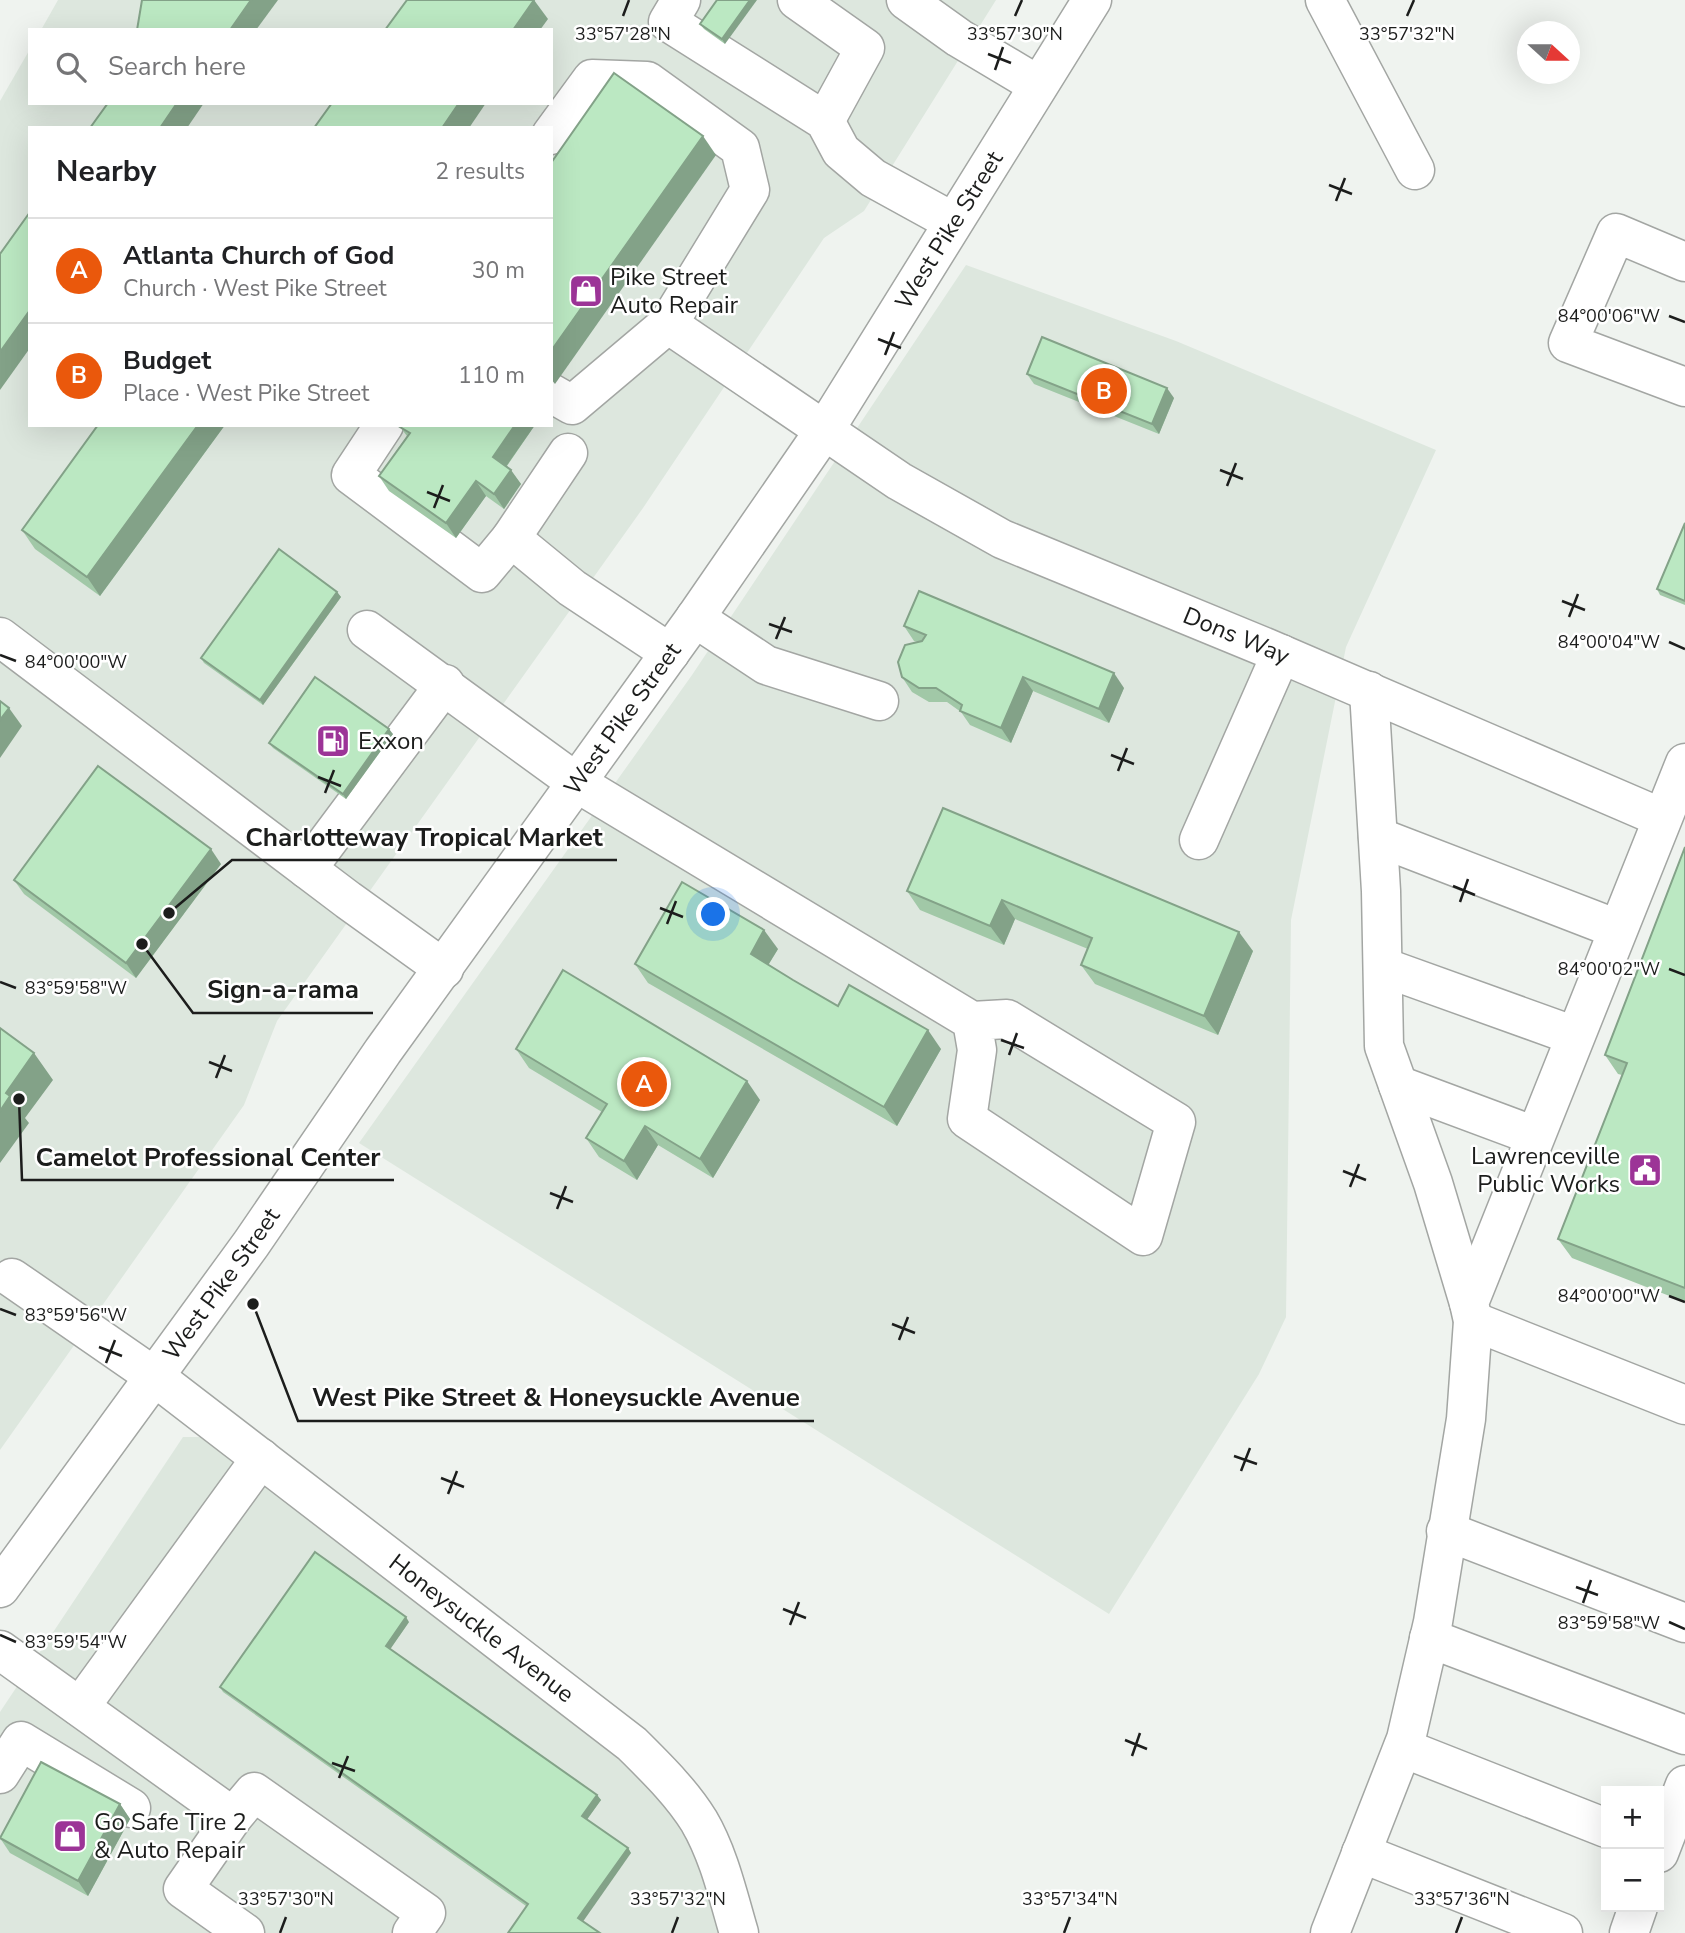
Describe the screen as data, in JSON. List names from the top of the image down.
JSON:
{
  "streets": {
    "main road": ["West Pike Street", "Dons Way", "Honeysuckle Avenue"]
  },
  "crossings": [
    ["West Pike Street", "Dons Way"],
    ["West Pike Street", "Honeysuckle Avenue"]
  ],
  "places": {
    "shop": ["Pike Street Auto Repair", "Go Safe Tire 2 & Auto Repair"],
    "fuel station": ["Exxon"],
    "other": [
      "Charlotteway Tropical Market",
      "Sign-a-rama",
      "Camelot Professional Center",
      "West Pike Street & Honeysuckle Avenue"
    ],
    "public building": ["Lawrenceville Public Works"]
  },
  "north": "right",
  "page": {
    "search": "Search here",
    "heading": ["Nearby", "2 results"],
    "list": [
      {
        "mark": "A",
        "name": "Atlanta Church of God",
        "note": "Church · West Pike Street",
        "value": "30 m"
      },
      {
        "mark": "B",
        "name": "Budget",
        "note": "Place · West Pike Street",
        "value": "110 m"
      }
    ],
    "pins": ["B", "A"],
    "map_buttons": ["+", "−"]
  },
  "coordinates": [
    "33°57'30\"N",
    "33°57'32\"N",
    "33°57'28\"N",
    "84°00'06\"W",
    "84°00'04\"W",
    "84°00'00\"W",
    "84°00'02\"W",
    "83°59'58\"W",
    "83°59'56\"W",
    "83°59'54\"W",
    "33°57'34\"N",
    "33°57'36\"N"
  ]
}
